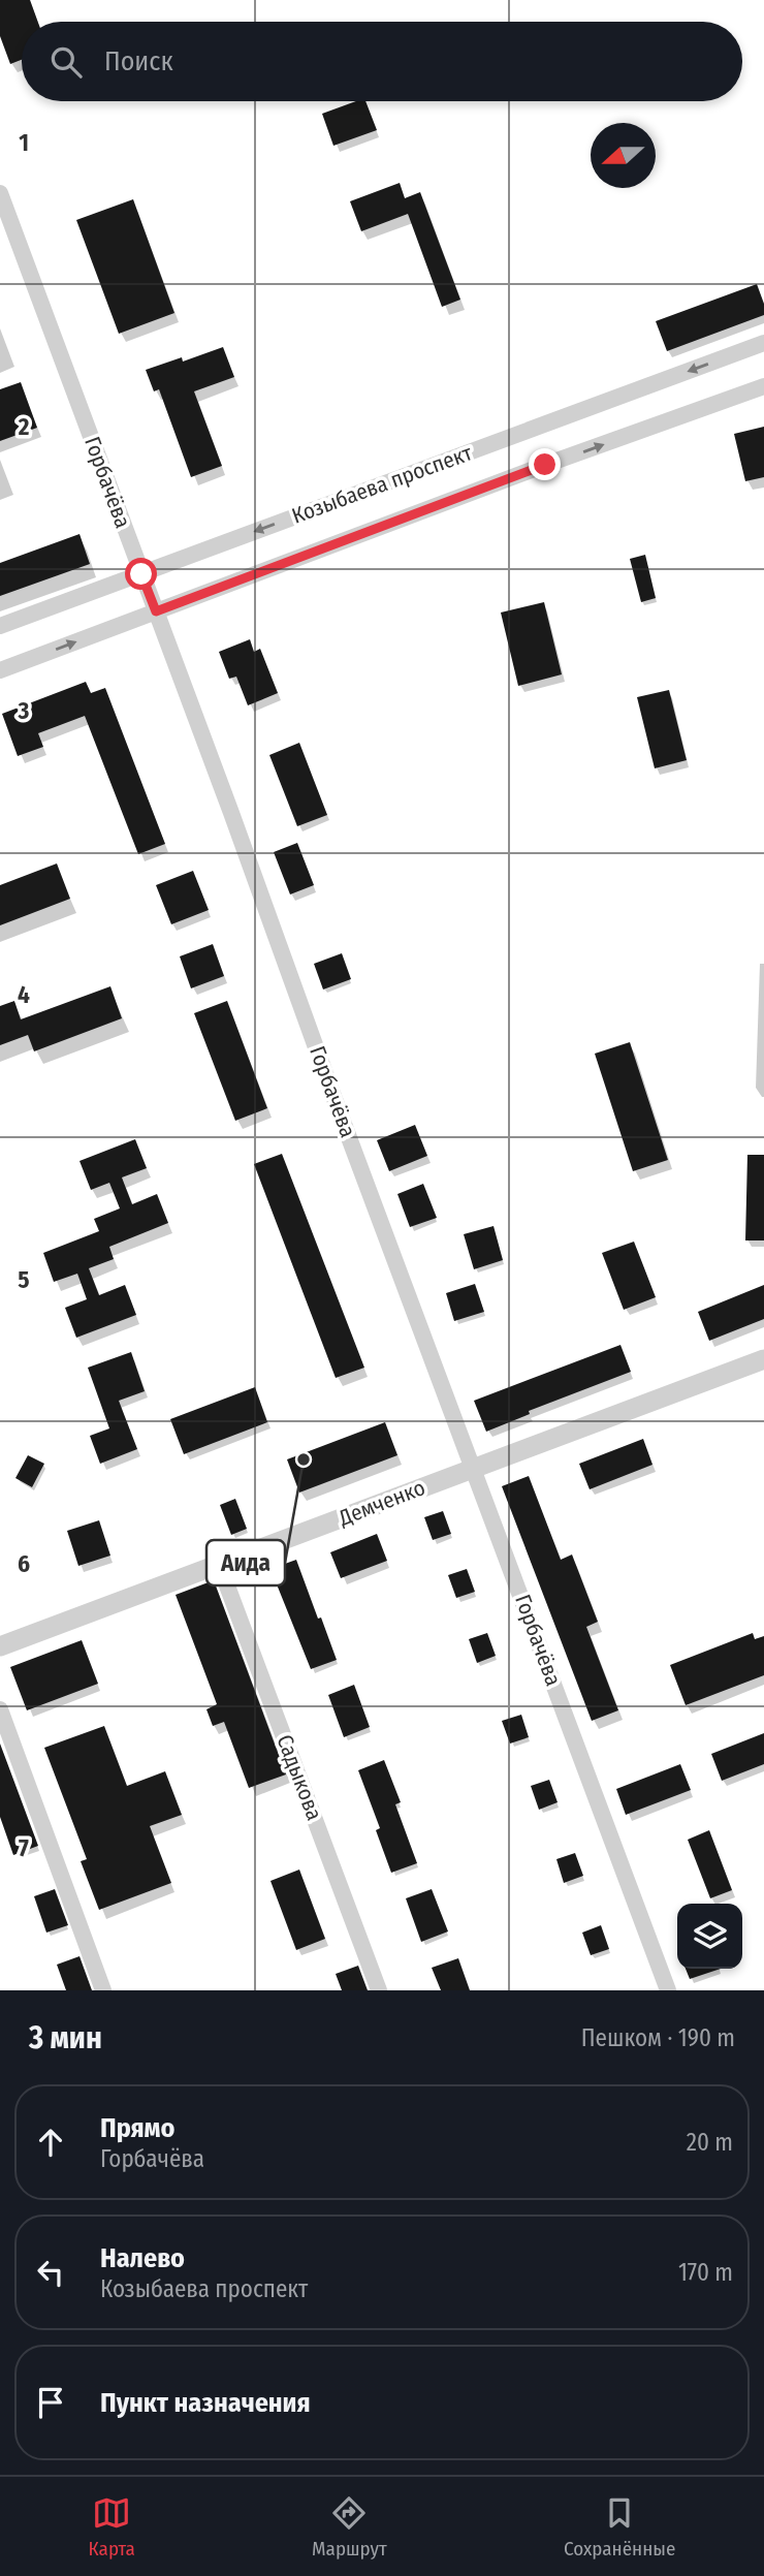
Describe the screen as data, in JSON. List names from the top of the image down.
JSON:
{
  "streets": {
    "street": [
      "Горбачёва",
      "Козыбаева проспект",
      "Демченко",
      "Садыкова"
    ]
  },
  "crossings": [
    ["Горбачёва", "Козыбаева проспект"],
    ["Горбачёва", "Демченко"],
    ["Демченко", "Садыкова"]
  ],
  "places": ["Аида"],
  "north": "left",
  "page": {
    "search": "Поиск",
    "heading": ["3 мин", "Пешком · 190 m"],
    "list": [
      ["Прямо", "Горбачёва", "20 m"],
      ["Налево", "Козыбаева проспект", "170 m"],
      "Пункт назначения"
    ],
    "nav": ["Карта", "Маршрут", "Сохранённые"]
  },
  "grid": {
    "rows": [
      "1",
      "2",
      "3",
      "4",
      "5",
      "6",
      "7"
    ]
  }
}
